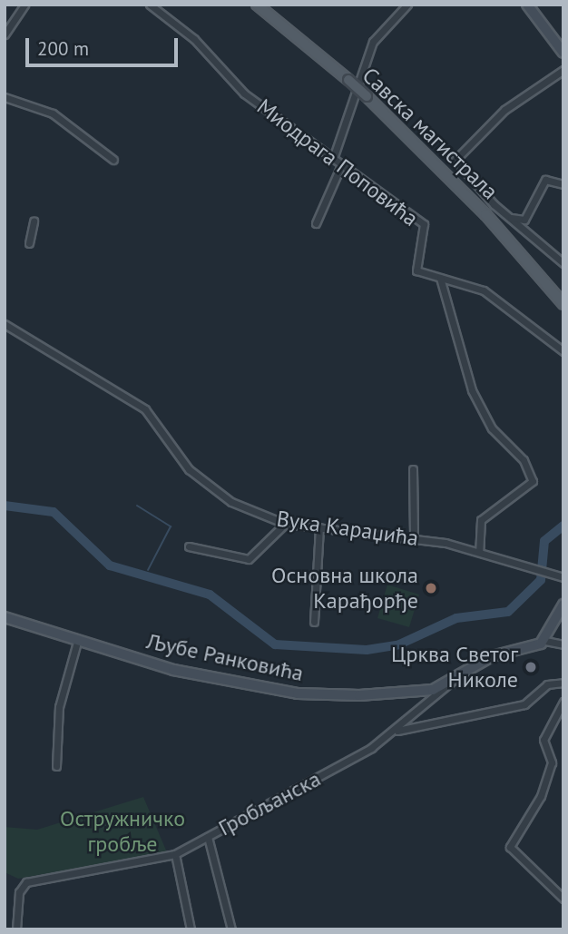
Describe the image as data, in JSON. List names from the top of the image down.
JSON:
{
  "streets": {
    "main road": ["Савска магистрала"],
    "street": [
      "Миодрага Поповића",
      "Вука Караџића",
      "Љубе Ранковића",
      "Гробљанска"
    ]
  },
  "crossings": [
    ["Љубе Ранковића", "Гробљанска"]
  ],
  "parks": ["Остружничко гробље"],
  "places": ["Основна школа Карађорђе", "Црква Светог Николе"],
  "scale_bar": "200 m"
}
